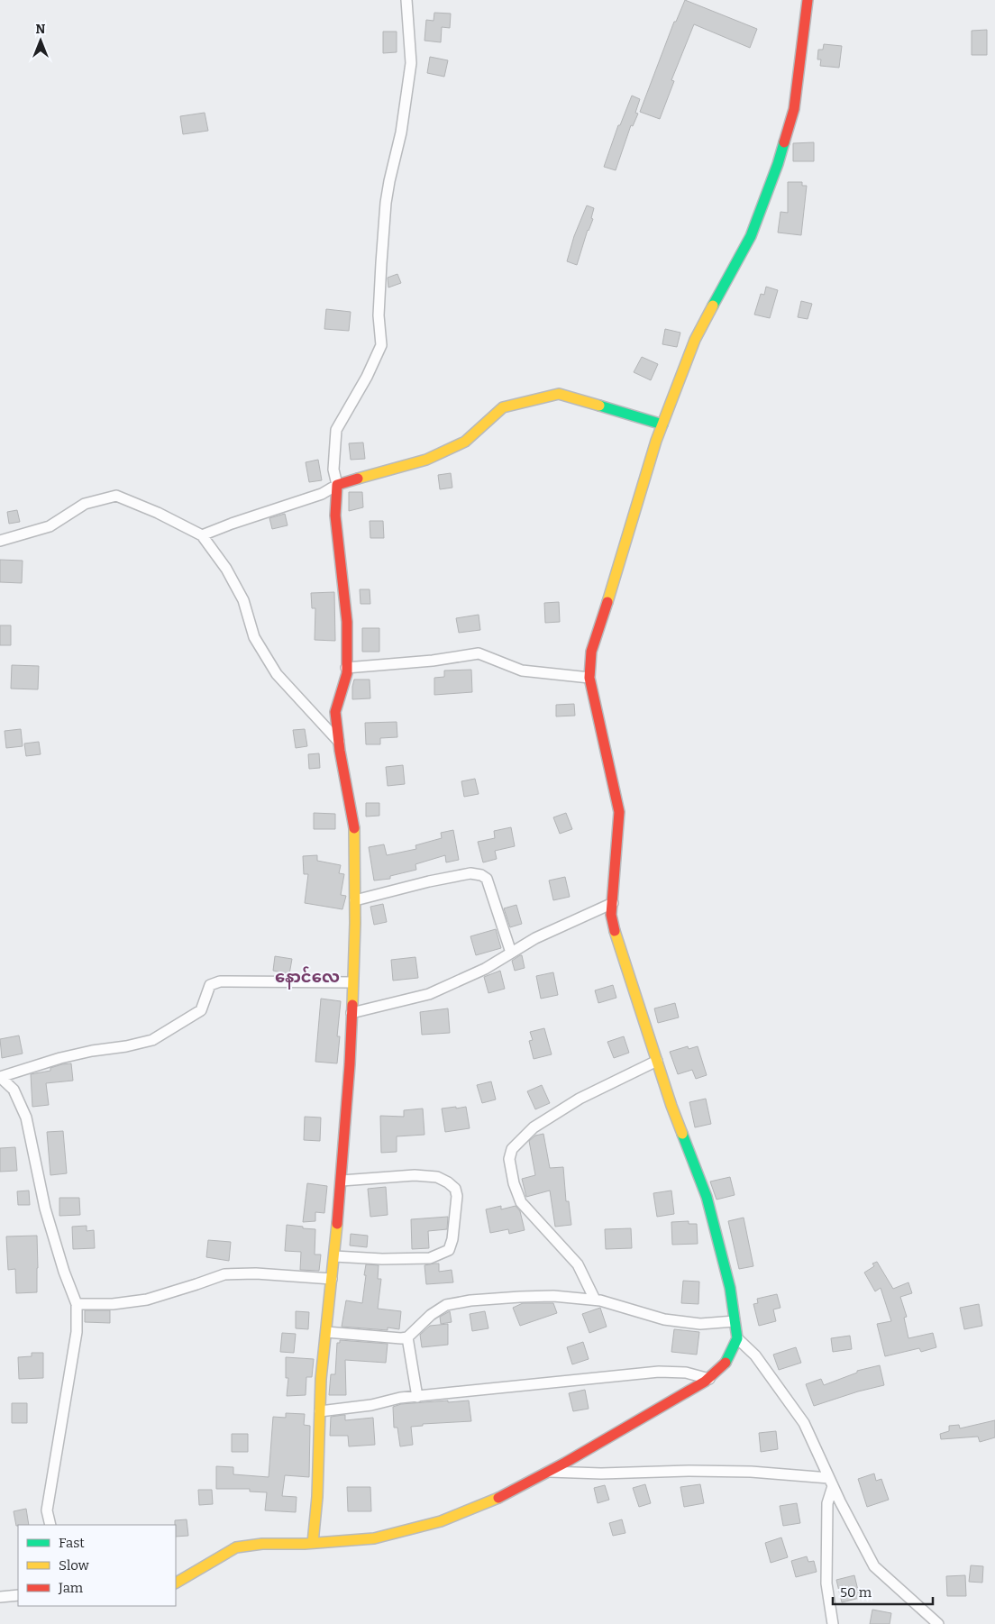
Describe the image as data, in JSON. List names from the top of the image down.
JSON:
{
  "districts": ["နောင်လေ"],
  "legend": ["Fast", "Slow", "Jam"],
  "scale_bar": "50 m",
  "north": "top"
}
